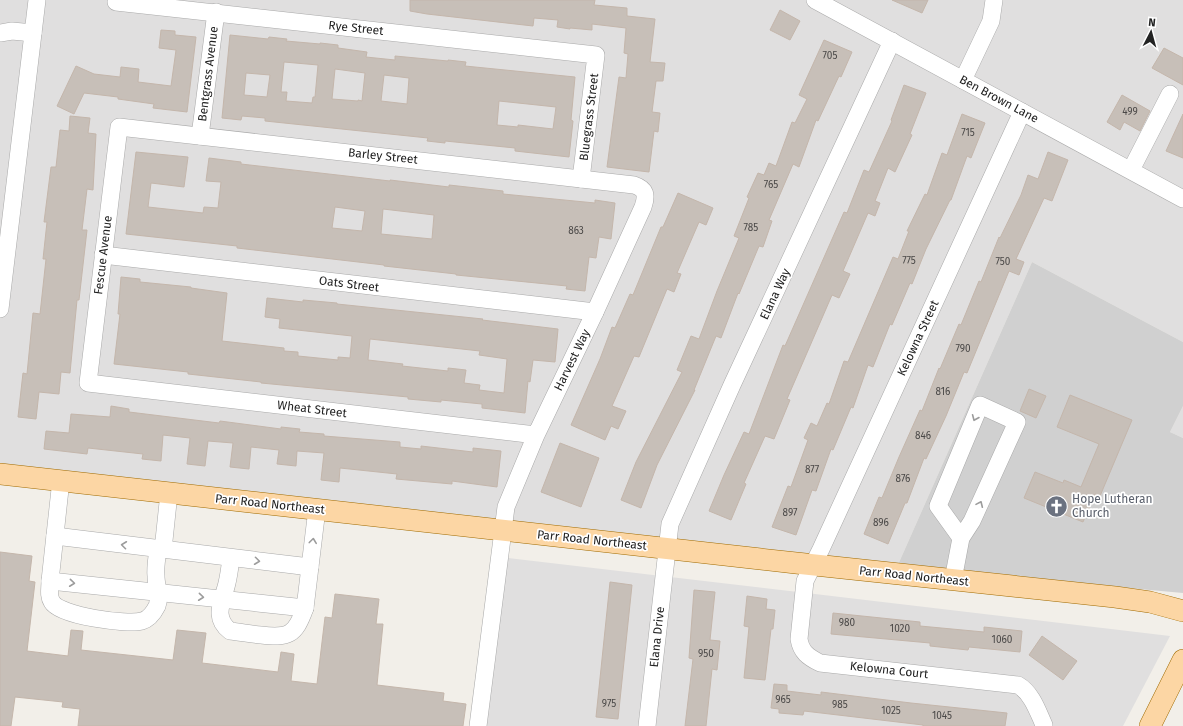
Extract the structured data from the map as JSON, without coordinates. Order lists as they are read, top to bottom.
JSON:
{
  "streets": {
    "main road": ["Parr Road Northeast"],
    "street": [
      "Rye Street",
      "Bentgrass Avenue",
      "Ben Brown Lane",
      "Bluegrass Street",
      "Barley Street",
      "Fescue Avenue",
      "Oats Street",
      "Elana Way",
      "Kelowna Street",
      "Harvest Way",
      "Wheat Street",
      "Elana Drive",
      "Kelowna Court"
    ]
  },
  "crossings": [
    ["Rye Street", "Bentgrass Avenue"],
    ["Rye Street", "Bluegrass Street"],
    ["Bentgrass Avenue", "Barley Street"],
    ["Ben Brown Lane", "Elana Way"],
    ["Ben Brown Lane", "Kelowna Street"],
    ["Bluegrass Street", "Barley Street"],
    ["Barley Street", "Fescue Avenue"],
    ["Barley Street", "Harvest Way"],
    ["Fescue Avenue", "Oats Street"],
    ["Fescue Avenue", "Wheat Street"],
    ["Oats Street", "Harvest Way"],
    ["Elana Way", "Parr Road Northeast"],
    ["Elana Way", "Elana Drive"],
    ["Kelowna Street", "Parr Road Northeast"],
    ["Kelowna Street", "Kelowna Court"],
    ["Harvest Way", "Wheat Street"],
    ["Harvest Way", "Parr Road Northeast"],
    ["Parr Road Northeast", "Elana Drive"],
    ["Parr Road Northeast", "Kelowna Court"]
  ],
  "places": {
    "church": ["Hope Lutheran Church"]
  },
  "house_numbers": [
    "705",
    "499",
    "715",
    "765",
    "785",
    "863",
    "775",
    "750",
    "790",
    "816",
    "846",
    "877",
    "876",
    "897",
    "896",
    "980",
    "1020",
    "1060",
    "950",
    "965",
    "975",
    "985",
    "1025",
    "1045"
  ],
  "north": "top"
}
